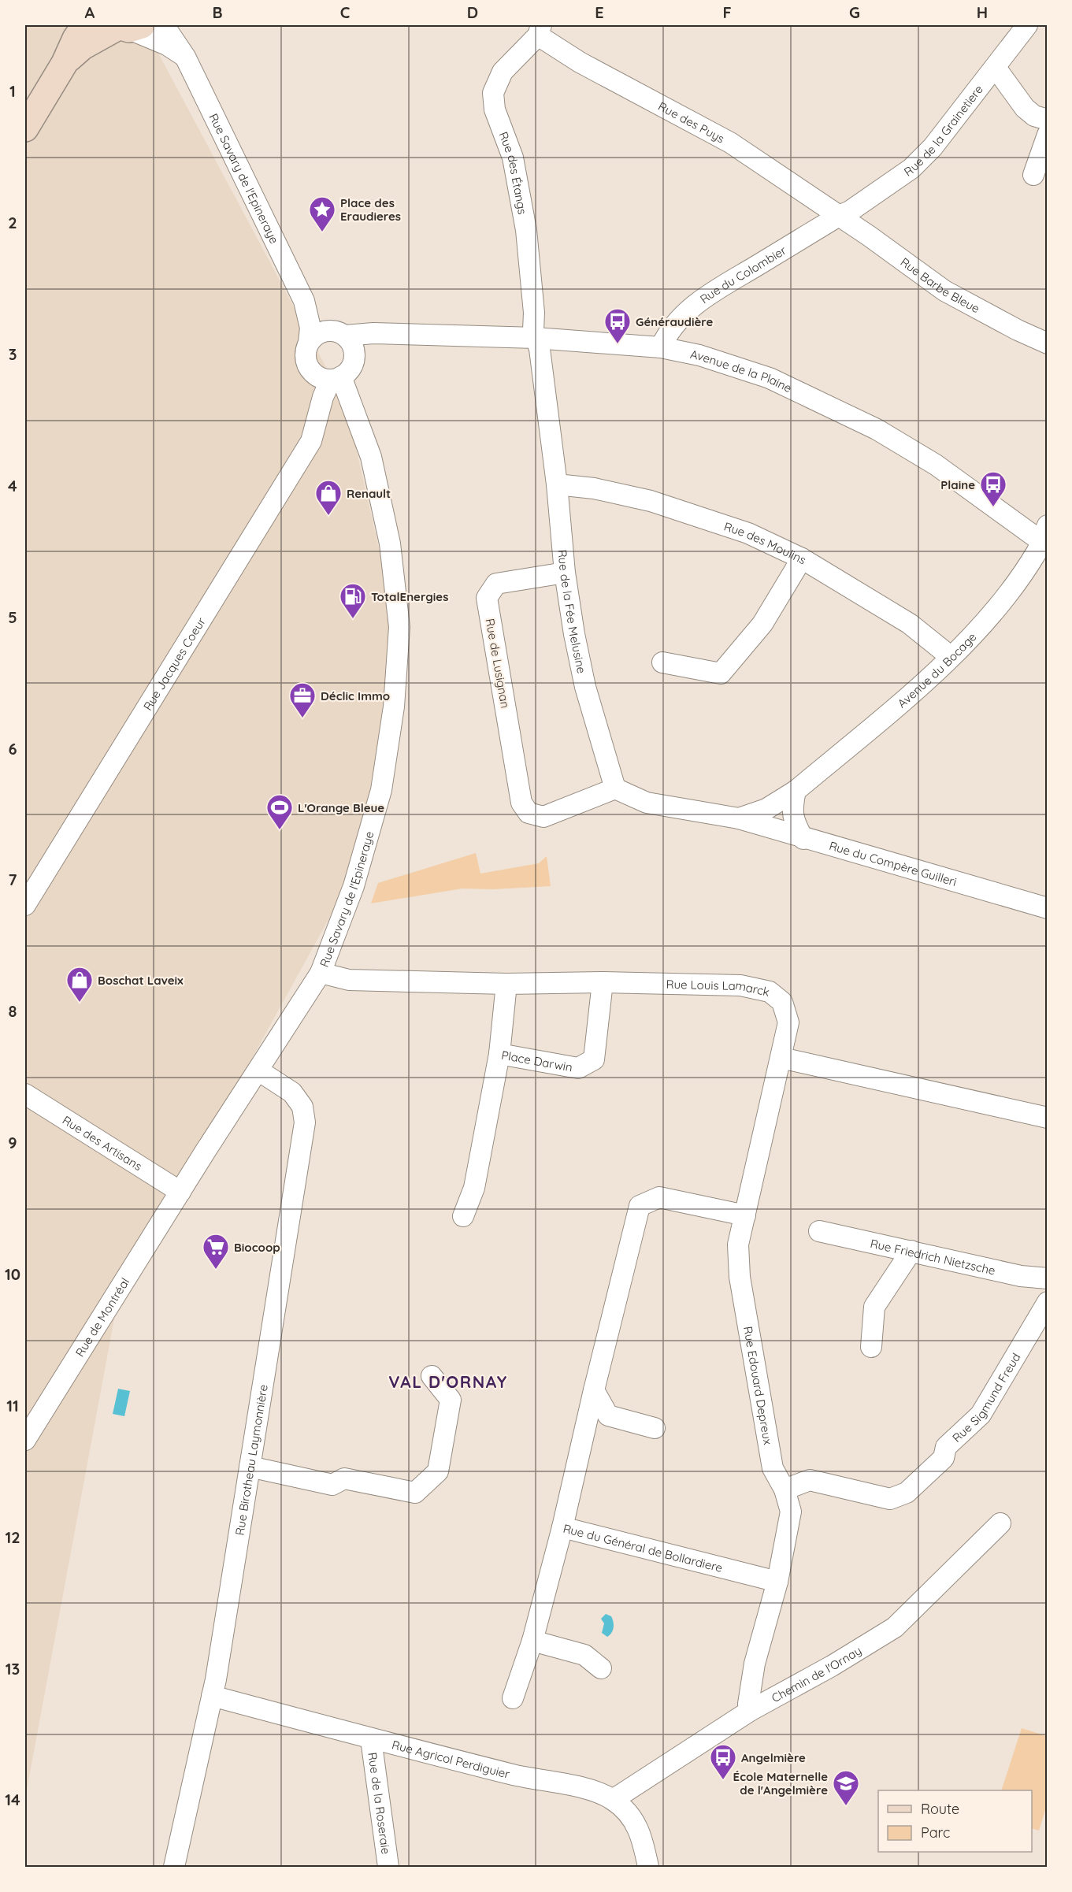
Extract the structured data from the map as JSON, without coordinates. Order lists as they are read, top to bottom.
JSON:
{
  "streets": {
    "street": [
      "Rue des Puys",
      "Rue de la Grainetiere",
      "Rue des Étangs",
      "Rue Savary de l'Epineraye",
      "Rue du Colombier",
      "Rue Barbe Bleue",
      "Avenue de la Plaine",
      "Rue des Moulins",
      "Rue de la Fée Melusine",
      "Rue de Lusignan",
      "Rue Jacques Coeur",
      "Avenue du Bocage",
      "Rue du Compère Guilleri",
      "Rue Louis Lamarck",
      "Place Darwin",
      "Rue des Artisans",
      "Rue Friedrich Nietzsche",
      "Rue de Montréal",
      "Rue Edouard Depreux",
      "Rue Sigmund Freud",
      "Rue Birotheau Laymonnière",
      "Rue du Général de Bollardiere",
      "Chemin de l'Ornay",
      "Rue Agricol Perdiguier",
      "Rue de la Roseraie"
    ]
  },
  "crossings": [
    ["Rue des Puys", "Rue de la Grainetiere"],
    ["Rue des Puys", "Rue des Étangs"],
    ["Rue des Puys", "Rue du Colombier"],
    ["Rue des Puys", "Rue Barbe Bleue"],
    ["Rue de la Grainetiere", "Rue du Colombier"],
    ["Rue de la Grainetiere", "Rue Barbe Bleue"],
    ["Rue des Étangs", "Avenue de la Plaine"],
    ["Rue des Étangs", "Rue de la Fée Melusine"],
    ["Rue Savary de l'Epineraye", "Avenue de la Plaine"],
    ["Rue Savary de l'Epineraye", "Rue Jacques Coeur"],
    ["Rue Savary de l'Epineraye", "Rue Louis Lamarck"],
    ["Rue Savary de l'Epineraye", "Rue des Artisans"],
    ["Rue Savary de l'Epineraye", "Rue de Montréal"],
    ["Rue Savary de l'Epineraye", "Rue Birotheau Laymonnière"],
    ["Rue du Colombier", "Rue Barbe Bleue"],
    ["Rue du Colombier", "Avenue de la Plaine"],
    ["Avenue de la Plaine", "Rue de la Fée Melusine"],
    ["Avenue de la Plaine", "Rue Jacques Coeur"],
    ["Avenue de la Plaine", "Avenue du Bocage"],
    ["Rue des Moulins", "Rue de la Fée Melusine"],
    ["Rue des Moulins", "Avenue du Bocage"],
    ["Rue de la Fée Melusine", "Rue de Lusignan"],
    ["Rue de la Fée Melusine", "Avenue du Bocage"],
    ["Rue de Lusignan", "Avenue du Bocage"],
    ["Avenue du Bocage", "Rue du Compère Guilleri"],
    ["Rue Louis Lamarck", "Place Darwin"],
    ["Rue Louis Lamarck", "Rue Edouard Depreux"],
    ["Rue des Artisans", "Rue de Montréal"],
    ["Rue Edouard Depreux", "Rue Sigmund Freud"],
    ["Rue Edouard Depreux", "Rue du Général de Bollardiere"],
    ["Rue Edouard Depreux", "Chemin de l'Ornay"],
    ["Rue Birotheau Laymonnière", "Rue Agricol Perdiguier"],
    ["Chemin de l'Ornay", "Rue Agricol Perdiguier"],
    ["Rue Agricol Perdiguier", "Rue de la Roseraie"]
  ],
  "districts": ["VAL D'ORNAY"],
  "places": {
    "place": ["Place des Eraudieres"],
    "bus stop": ["Généraudière", "Plaine", "Angelmière"],
    "shop": ["Renault", "Boschat Laveix"],
    "fuel station": ["TotalEnergies"],
    "office": ["Déclic Immo"],
    "sports": ["L'Orange Bleue"],
    "supermarket": ["Biocoop"],
    "school or university": ["École Maternelle de l'Angelmière"]
  },
  "legend": ["Route", "Parc"],
  "grid": {
    "columns": [
      "A",
      "B",
      "C",
      "D",
      "E",
      "F",
      "G",
      "H"
    ],
    "rows": [
      "1",
      "2",
      "3",
      "4",
      "5",
      "6",
      "7",
      "8",
      "9",
      "10",
      "11",
      "12",
      "13",
      "14"
    ]
  }
}
